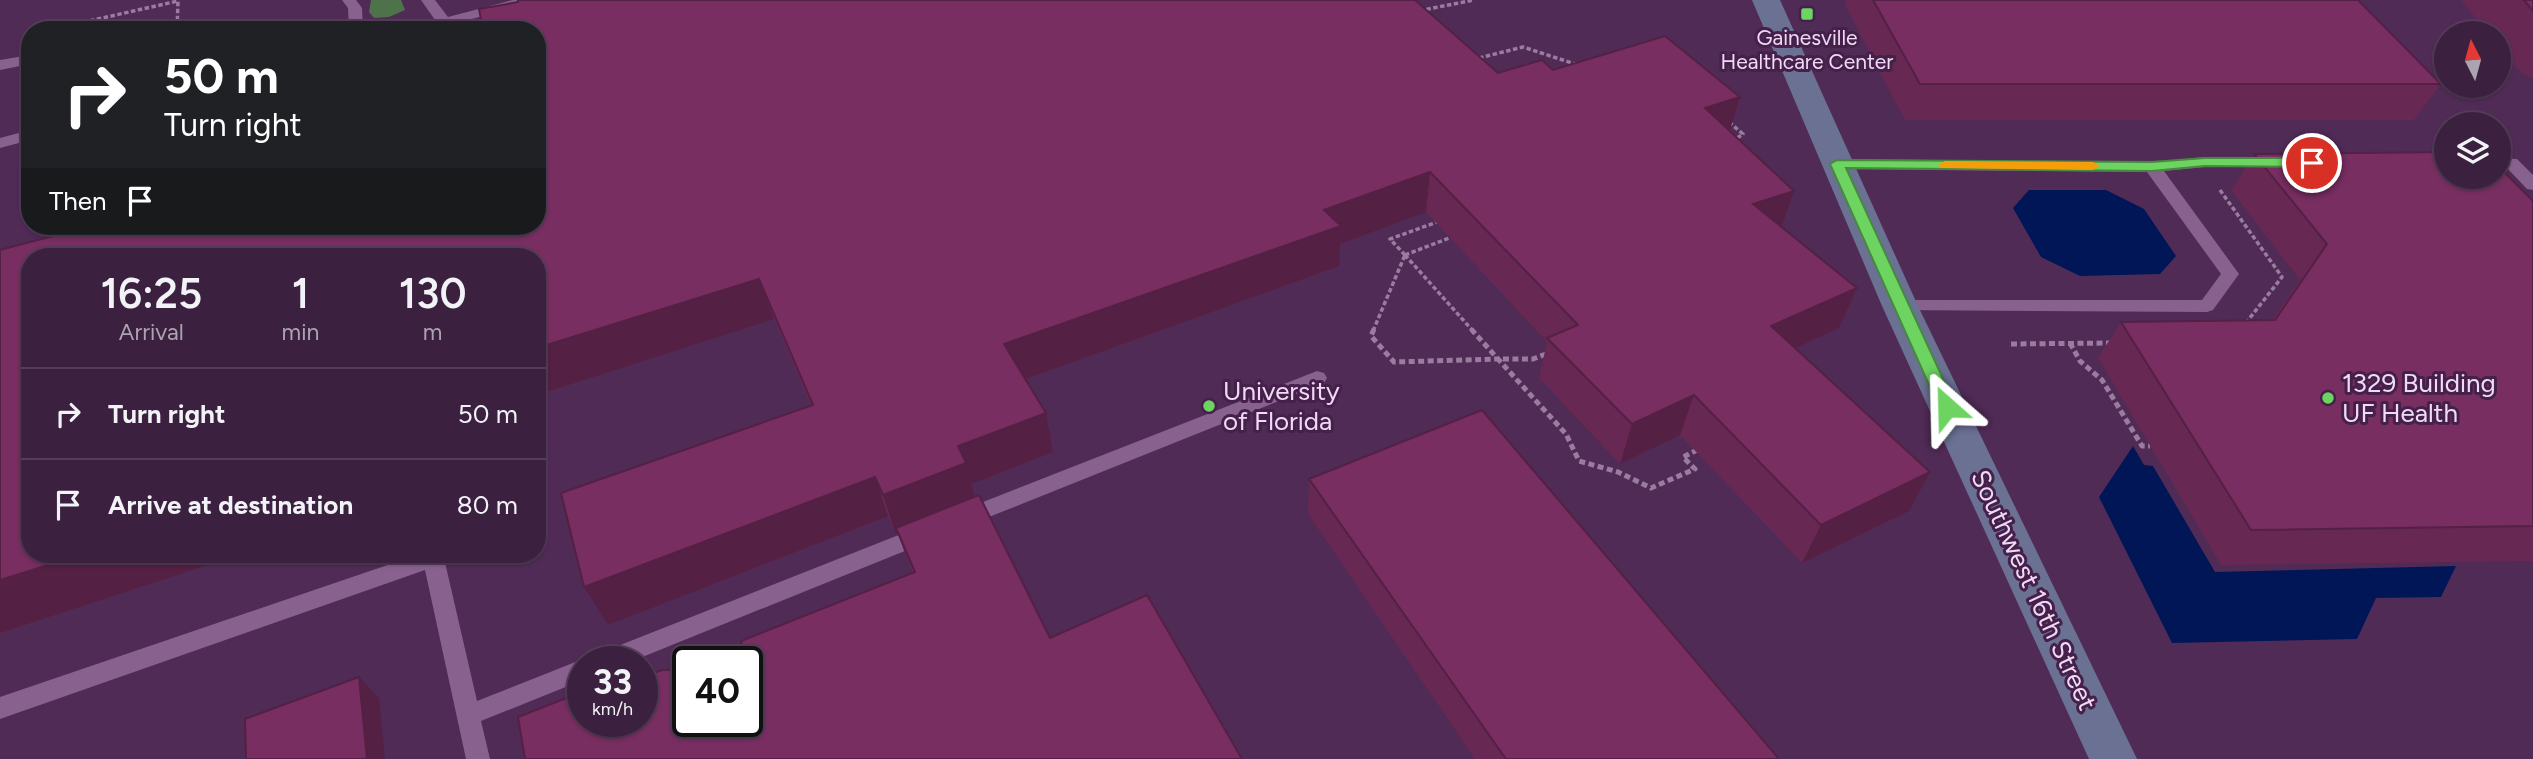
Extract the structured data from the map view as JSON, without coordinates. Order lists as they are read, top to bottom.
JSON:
{
  "streets": {
    "street": ["Southwest 16th Street"]
  },
  "places": {
    "transit": ["Gainesville Healthcare Center"],
    "other": ["1329 Building UF Health", "University of Florida"]
  },
  "north": "top",
  "page": {
    "turn": ["50 m", "Turn right"],
    "then": "Then",
    "eta": [
      "16:25",
      "Arrival",
      "1",
      "min",
      "130",
      "m"
    ],
    "list": [
      {
        "name": "Turn right",
        "value": "50 m"
      },
      {
        "name": "Arrive at destination",
        "value": "80 m"
      }
    ],
    "speed": "33 km/h",
    "limit": "40"
  }
}
